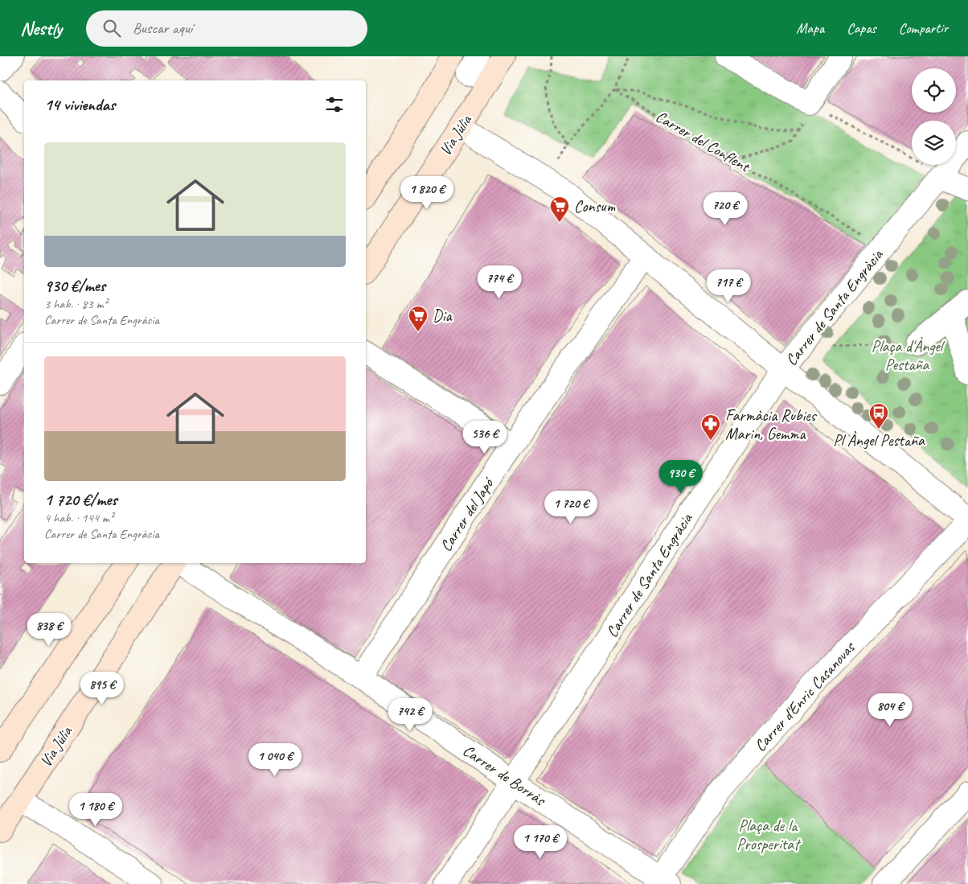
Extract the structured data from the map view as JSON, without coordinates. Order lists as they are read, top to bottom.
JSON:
{
  "streets": {
    "street": [
      "Via Júlia",
      "Carrer de Santa Engràcia",
      "Carrer del Japó",
      "Carrer d'Enric Casanovas",
      "Carrer de Borràs"
    ],
    "path": ["Carrer del Conflent"]
  },
  "crossings": [
    ["Carrer de Santa Engràcia", "Carrer de Borràs"],
    ["Carrer del Japó", "Carrer de Borràs"],
    ["Carrer d'Enric Casanovas", "Carrer de Borràs"]
  ],
  "parks": ["Plaça d'Àngel Pestaña", "Plaça de la Prosperitat"],
  "places": {
    "supermarket": ["Consum", "Dia"],
    "bus stop": ["Pl Àngel Pestaña"],
    "pharmacy": ["Farmàcia Rubies Marin, Gemma"]
  },
  "page": {
    "header": "Nestly",
    "search": "Buscar aquí",
    "nav": ["Mapa", "Capas", "Compartir"],
    "heading": "14 viviendas",
    "list": [
      {
        "name": "930 €/mes",
        "note": "3 hab. · 83 m² · Carrer de Santa Engràcia"
      },
      {
        "name": "1 720 €/mes",
        "note": "4 hab. · 144 m² · Carrer de Santa Engràcia"
      }
    ],
    "price": [
      "1 820 €",
      "720 €",
      "774 €",
      "717 €",
      "536 €",
      "930 €",
      "1 720 €",
      "838 €",
      "895 €",
      "804 €",
      "742 €",
      "1 040 €",
      "1 180 €",
      "1 170 €"
    ]
  }
}
